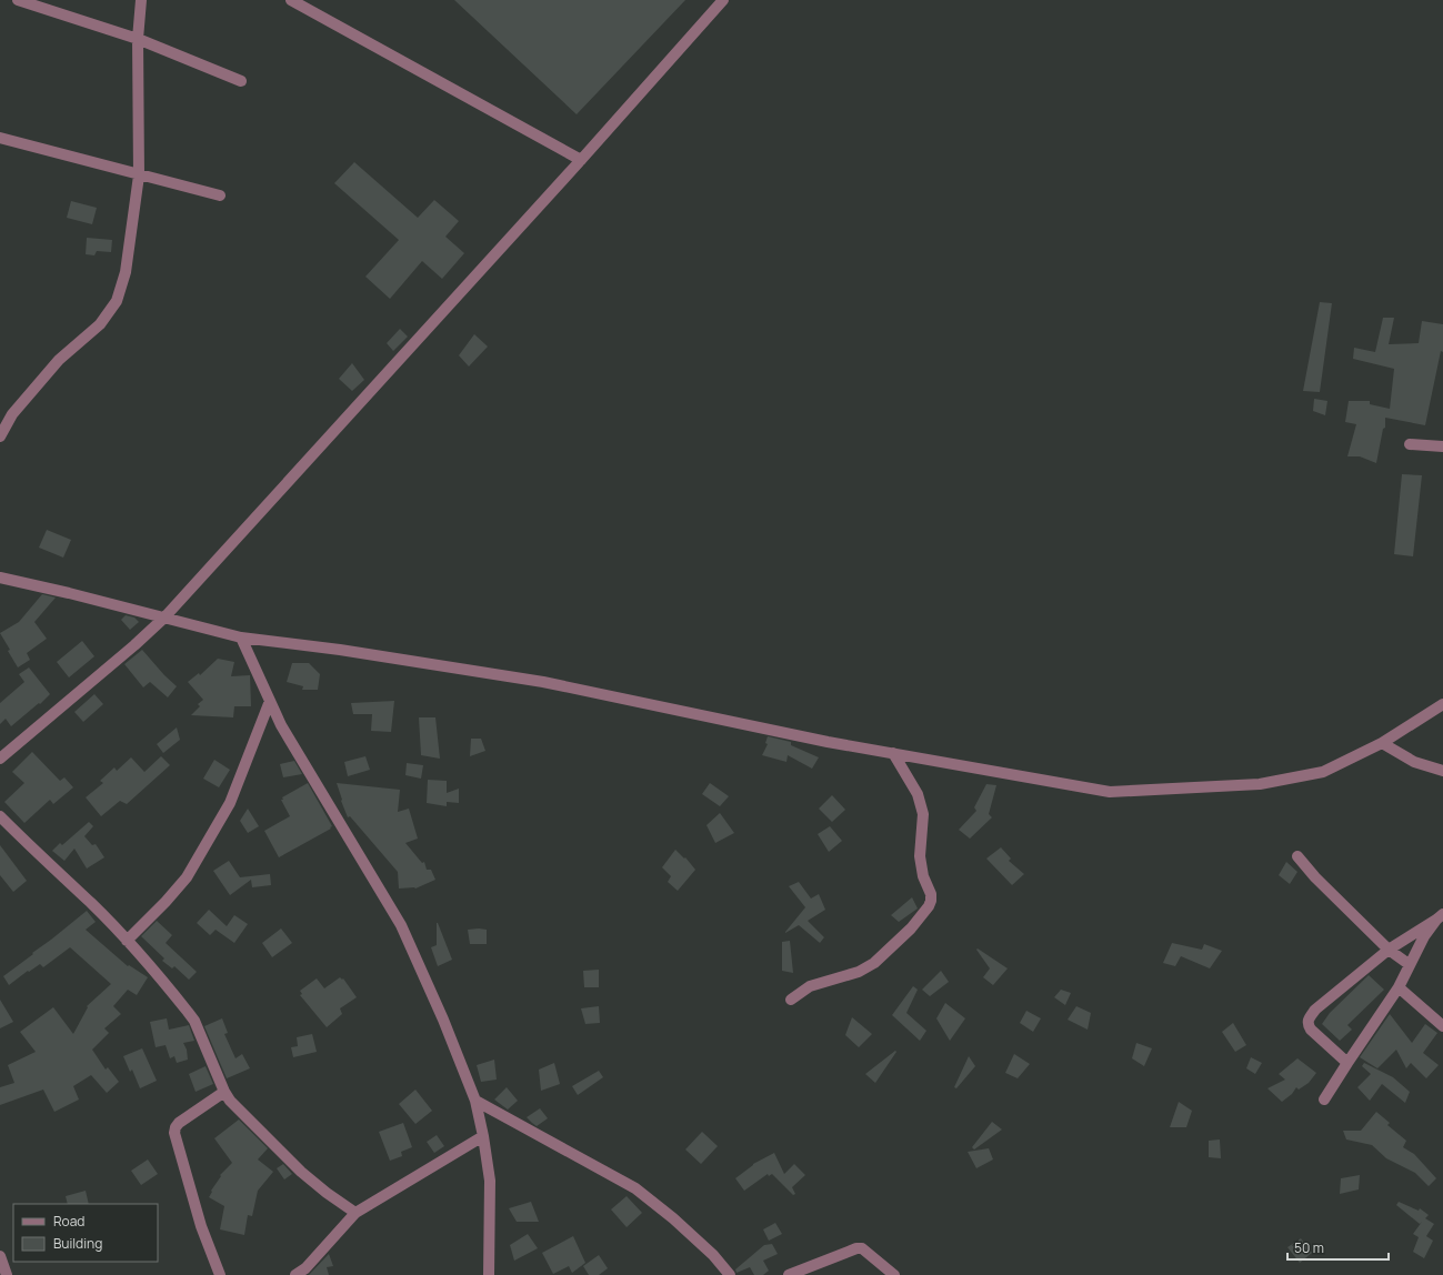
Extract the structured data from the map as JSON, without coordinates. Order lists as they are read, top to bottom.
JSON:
{
  "legend": ["Road", "Building"],
  "scale_bar": "50 m"
}
